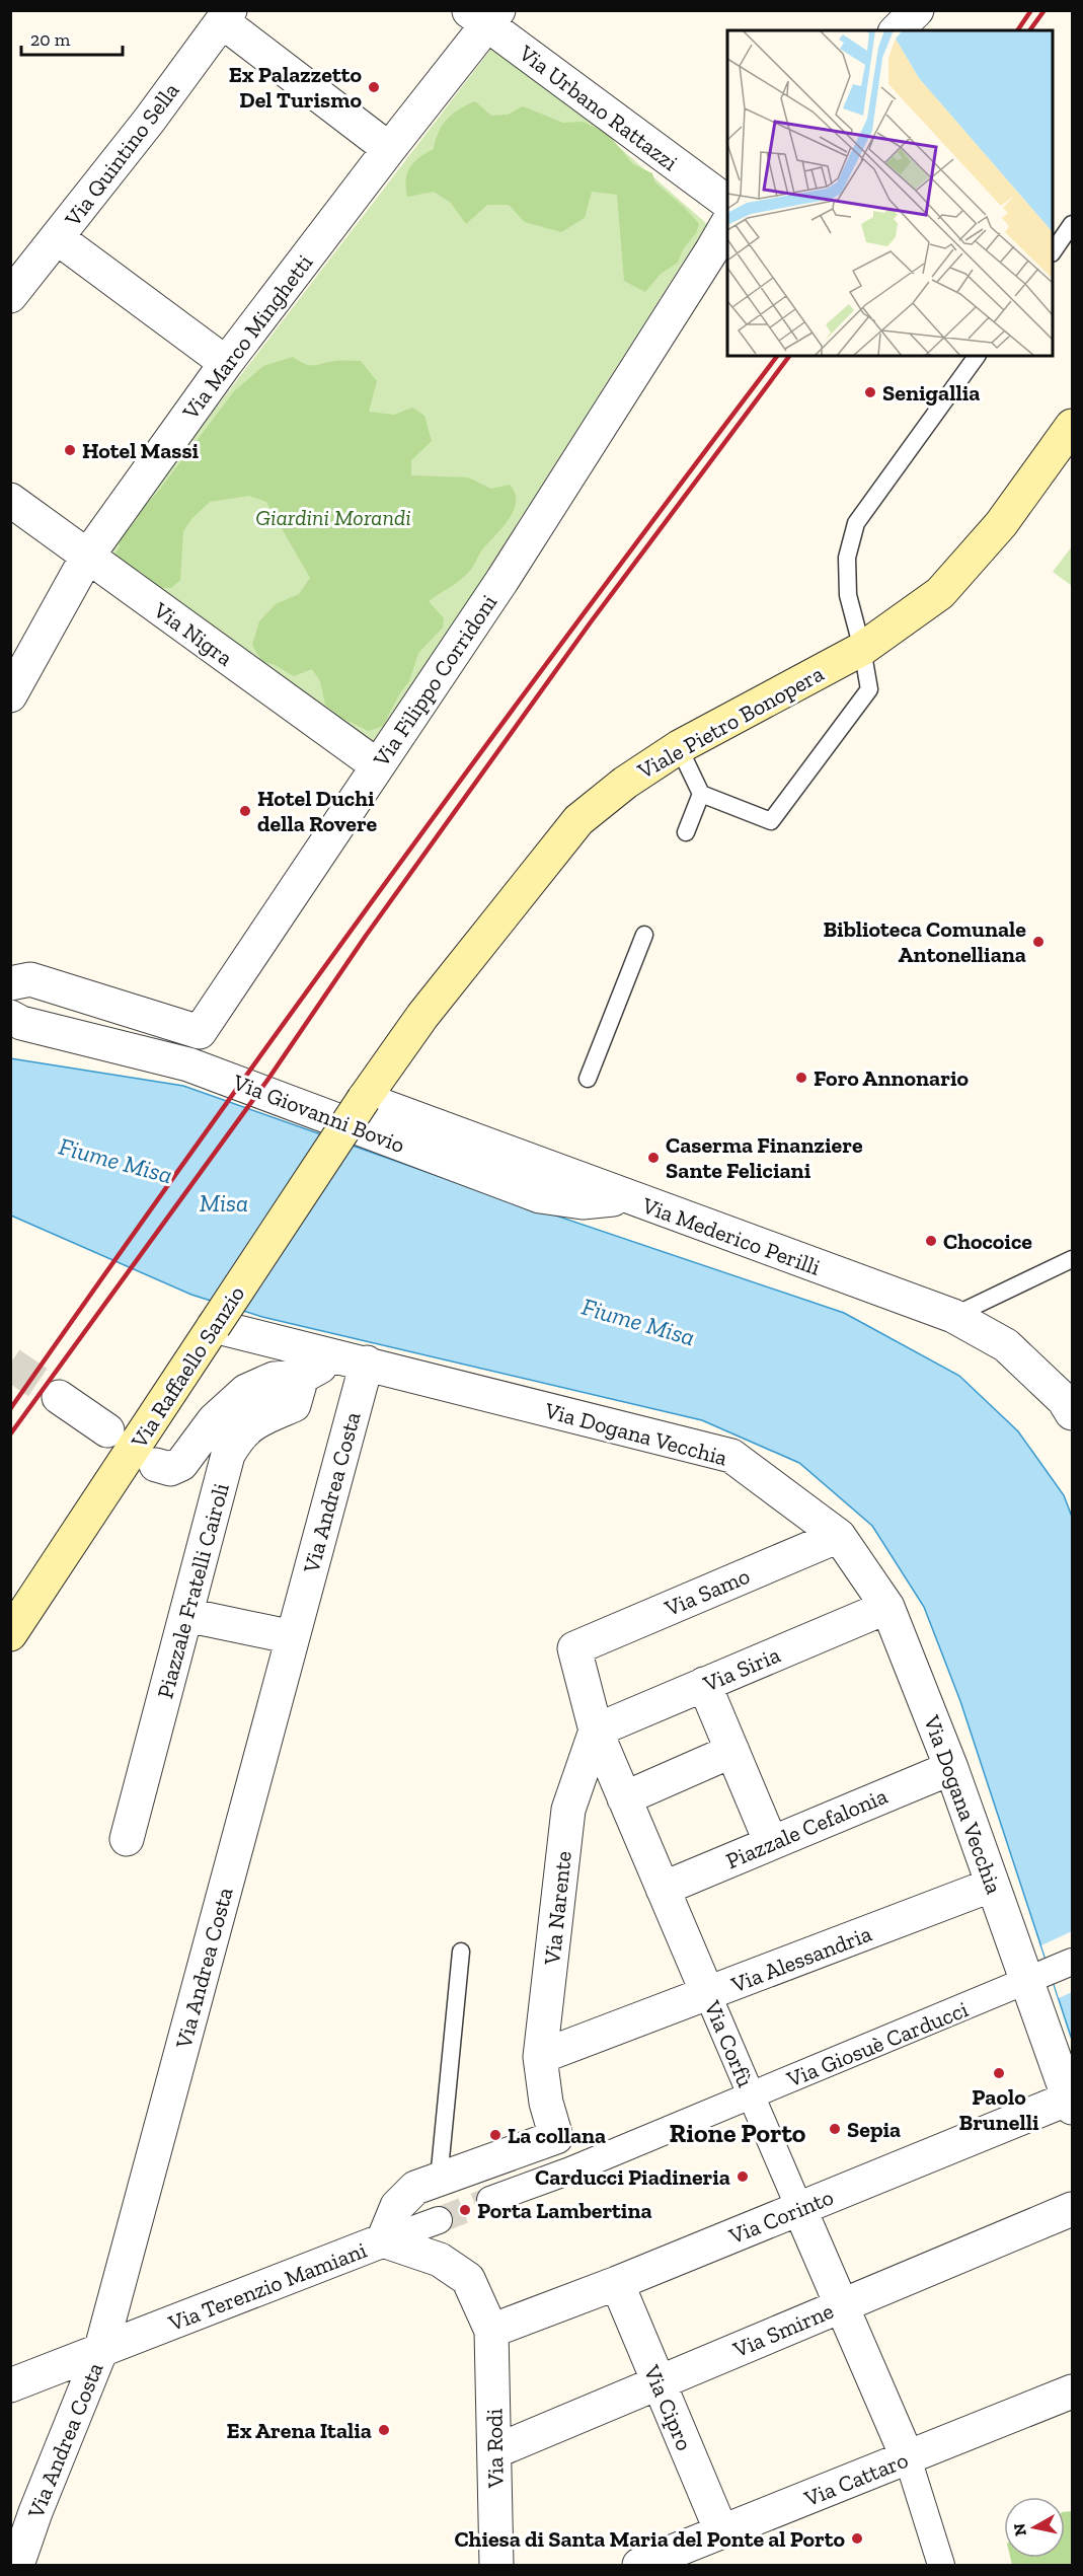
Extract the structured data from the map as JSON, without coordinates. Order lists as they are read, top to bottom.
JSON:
{
  "streets": {
    "main road": ["Viale Pietro Bonopera", "Via Raffaello Sanzio"],
    "street": [
      "Via Urbano Rattazzi",
      "Via Quintino Sella",
      "Via Marco Minghetti",
      "Via Nigra",
      "Via Filippo Corridoni",
      "Via Giovanni Bovio",
      "Via Mederico Perilli",
      "Via Dogana Vecchia",
      "Via Andrea Costa",
      "Piazzale Fratelli Cairoli",
      "Via Samo",
      "Via Siria",
      "Piazzale Cefalonia",
      "Via Narente",
      "Via Alessandria",
      "Via Corfù",
      "Via Giosuè Carducci",
      "Via Corinto",
      "Via Terenzio Mamiani",
      "Via Smirne",
      "Via Cipro",
      "Via Rodi",
      "Via Cattaro"
    ]
  },
  "crossings": [
    ["Via Urbano Rattazzi", "Via Marco Minghetti"],
    ["Via Marco Minghetti", "Via Nigra"],
    ["Via Nigra", "Via Filippo Corridoni"],
    ["Viale Pietro Bonopera", "Via Mederico Perilli"],
    ["Viale Pietro Bonopera", "Via Raffaello Sanzio"],
    ["Via Giovanni Bovio", "Via Mederico Perilli"],
    ["Via Mederico Perilli", "Via Raffaello Sanzio"],
    ["Via Raffaello Sanzio", "Via Dogana Vecchia"],
    ["Via Dogana Vecchia", "Via Andrea Costa"],
    ["Via Dogana Vecchia", "Via Samo"],
    ["Via Dogana Vecchia", "Via Siria"],
    ["Via Dogana Vecchia", "Piazzale Cefalonia"],
    ["Via Dogana Vecchia", "Via Alessandria"],
    ["Via Dogana Vecchia", "Via Giosuè Carducci"],
    ["Via Dogana Vecchia", "Via Corinto"],
    ["Via Andrea Costa", "Via Terenzio Mamiani"],
    ["Via Samo", "Via Siria"],
    ["Via Samo", "Via Narente"],
    ["Via Samo", "Via Corfù"],
    ["Via Siria", "Via Narente"],
    ["Via Siria", "Via Corfù"],
    ["Piazzale Cefalonia", "Via Corfù"],
    ["Via Narente", "Via Alessandria"],
    ["Via Narente", "Via Corfù"],
    ["Via Narente", "Via Giosuè Carducci"],
    ["Via Alessandria", "Via Corfù"],
    ["Via Corfù", "Via Giosuè Carducci"],
    ["Via Corfù", "Via Corinto"],
    ["Via Corfù", "Via Smirne"],
    ["Via Corfù", "Via Cattaro"],
    ["Via Corinto", "Via Terenzio Mamiani"],
    ["Via Corinto", "Via Cipro"],
    ["Via Corinto", "Via Rodi"],
    ["Via Terenzio Mamiani", "Via Rodi"],
    ["Via Smirne", "Via Cipro"],
    ["Via Smirne", "Via Rodi"],
    ["Via Cipro", "Via Cattaro"]
  ],
  "districts": ["Rione Porto"],
  "water": ["Fiume Misa", "Misa"],
  "parks": ["Giardini Morandi"],
  "places": [
    "Ex Palazzetto Del Turismo",
    "Senigallia",
    "Hotel Massi",
    "Hotel Duchi della Rovere",
    "Biblioteca Comunale Antonelliana",
    "Foro Annonario",
    "Caserma Finanziere Sante Feliciani",
    "Chocoice",
    "Paolo Brunelli",
    "Sepia",
    "La collana",
    "Carducci Piadineria",
    "Porta Lambertina",
    "Ex Arena Italia",
    "Chiesa di Santa Maria del Ponte al Porto"
  ],
  "scale_bar": "20 m",
  "north": "left"
}
